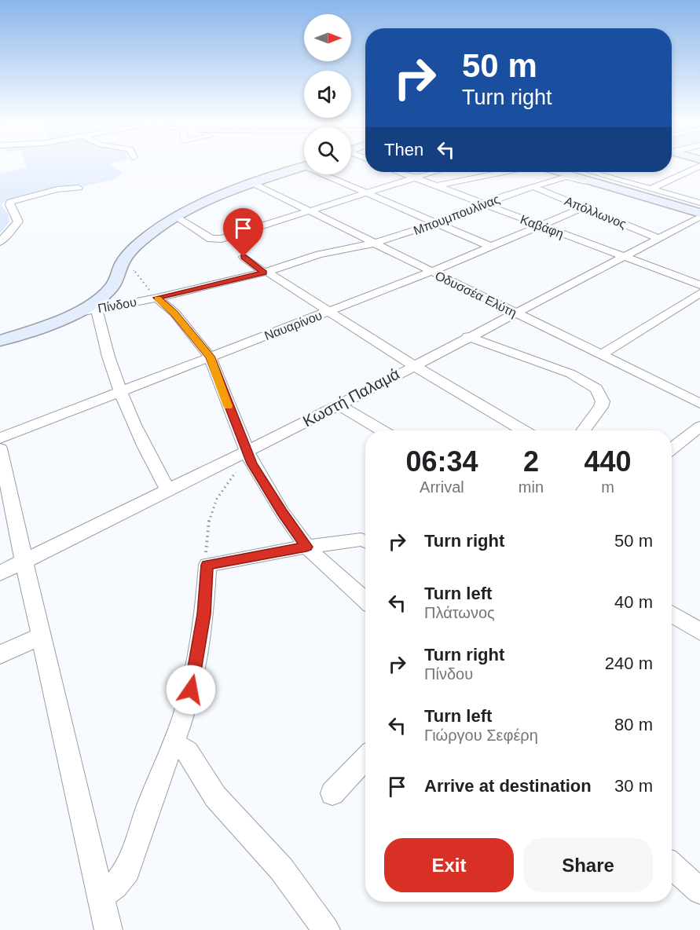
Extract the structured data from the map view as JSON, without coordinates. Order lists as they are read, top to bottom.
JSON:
{
  "streets": {
    "street": [
      "Απόλλωνος",
      "Μπουμπουλίνας",
      "Καβάφη",
      "Οδυσσέα Ελύτη",
      "Πίνδου",
      "Ναυαρίνου",
      "Κωστή Παλαμά"
    ]
  },
  "crossings": [
    ["Απόλλωνος", "Μπουμπουλίνας"],
    ["Απόλλωνος", "Ναυαρίνου"],
    ["Απόλλωνος", "Κωστή Παλαμά"],
    ["Μπουμπουλίνας", "Καβάφη"],
    ["Μπουμπουλίνας", "Οδυσσέα Ελύτη"],
    ["Μπουμπουλίνας", "Πίνδου"],
    ["Μπουμπουλίνας", "Κωστή Παλαμά"],
    ["Καβάφη", "Ναυαρίνου"],
    ["Καβάφη", "Κωστή Παλαμά"],
    ["Οδυσσέα Ελύτη", "Πίνδου"],
    ["Οδυσσέα Ελύτη", "Ναυαρίνου"],
    ["Οδυσσέα Ελύτη", "Κωστή Παλαμά"]
  ],
  "north": "right",
  "page": {
    "turn": ["50 m", "Turn right"],
    "then": "Then",
    "eta": [
      "06:34",
      "Arrival",
      "2",
      "min",
      "440",
      "m"
    ],
    "list": [
      {
        "name": "Turn right",
        "value": "50 m"
      },
      {
        "name": "Turn left",
        "note": "Πλάτωνος",
        "value": "40 m"
      },
      {
        "name": "Turn right",
        "note": "Πίνδου",
        "value": "240 m"
      },
      {
        "name": "Turn left",
        "note": "Γιώργου Σεφέρη",
        "value": "80 m"
      },
      {
        "name": "Arrive at destination",
        "value": "30 m"
      }
    ],
    "buttons": ["Exit", "Share"]
  }
}
